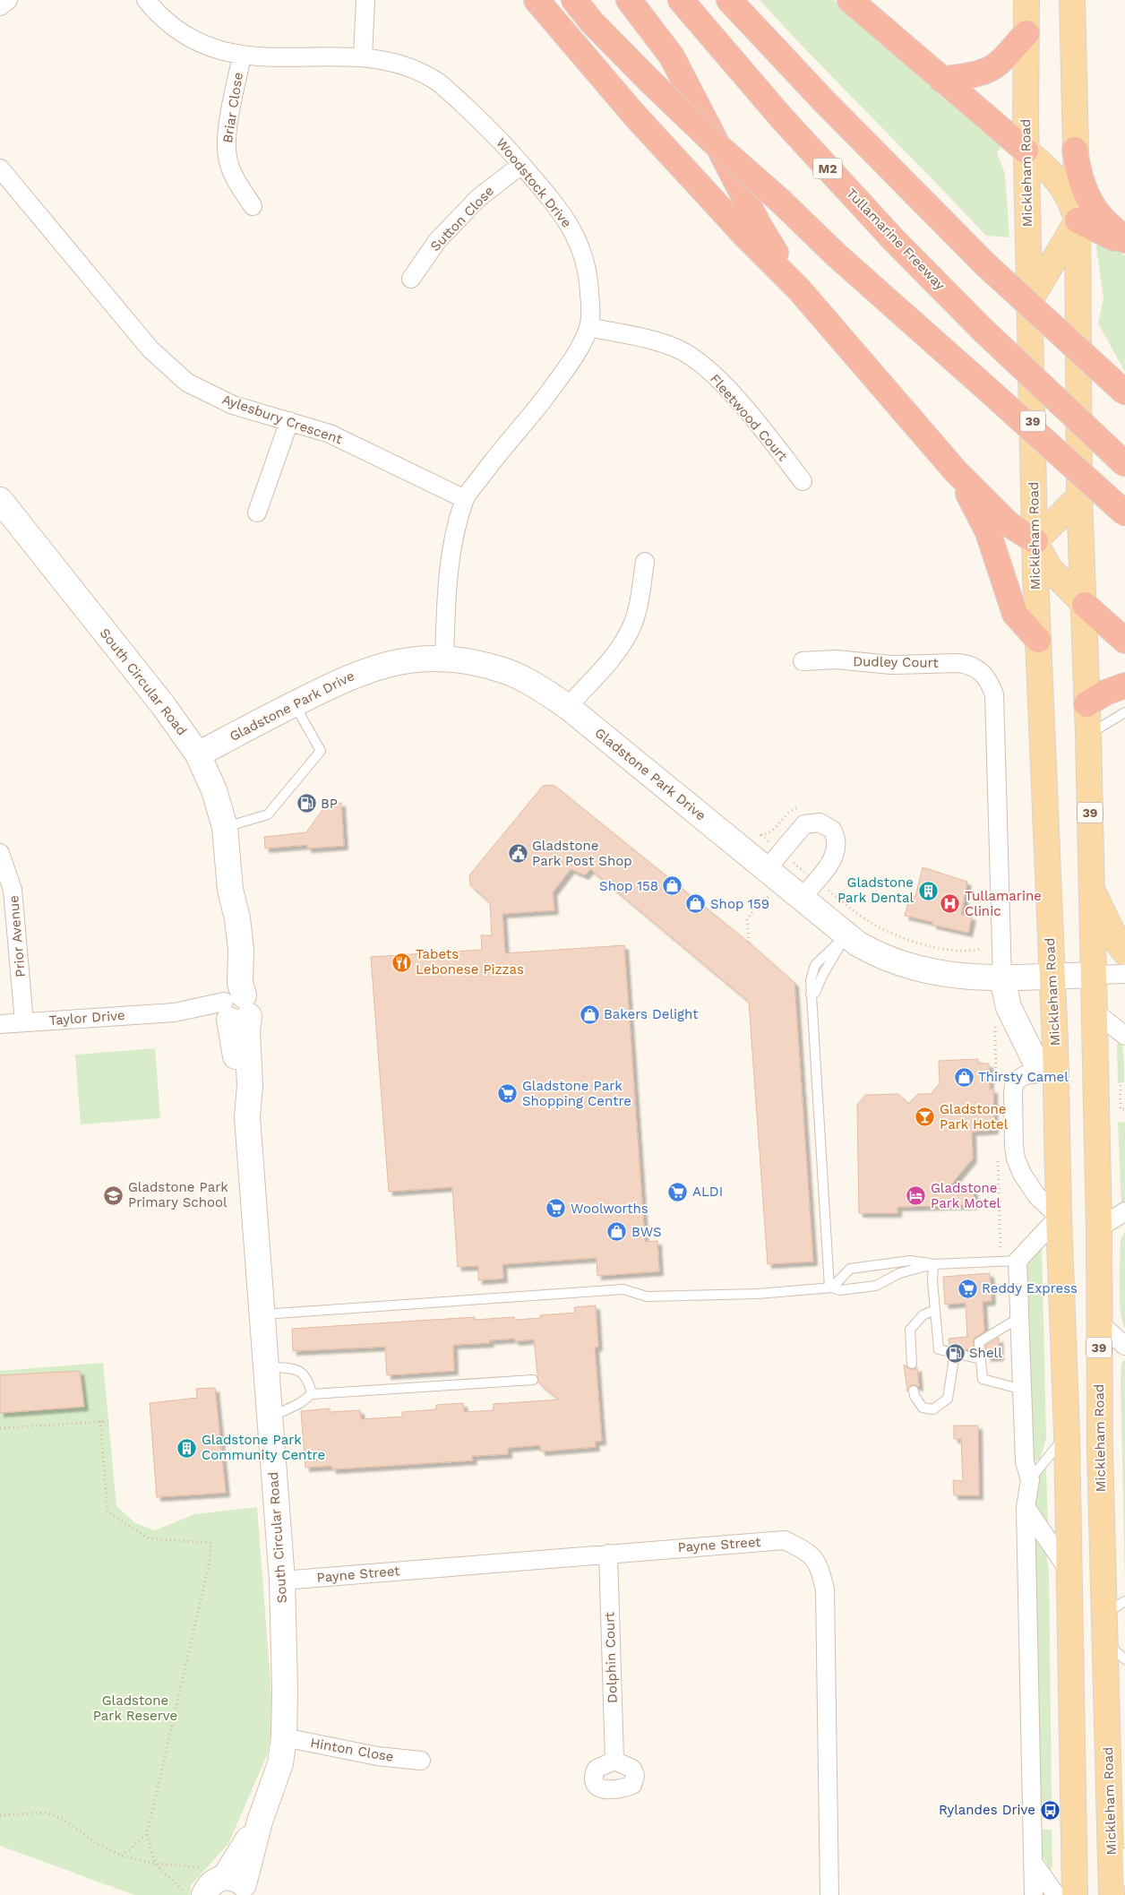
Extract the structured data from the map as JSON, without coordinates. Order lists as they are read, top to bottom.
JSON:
{
  "streets": {
    "highway": ["M2", "Tullamarine Freeway"],
    "main road": ["Mickleham Road", "39"],
    "street": [
      "Briar Close",
      "Woodstock Drive",
      "Sutton Close",
      "Fleetwood Court",
      "Aylesbury Crescent",
      "Dudley Court",
      "South Circular Road",
      "Gladstone Park Drive",
      "Prior Avenue",
      "Taylor Drive",
      "Payne Street",
      "Dolphin Court",
      "Hinton Close"
    ]
  },
  "crossings": [
    ["Briar Close", "Woodstock Drive"],
    ["Mickleham Road", "Gladstone Park Drive"],
    ["Woodstock Drive", "Sutton Close"],
    ["Woodstock Drive", "Fleetwood Court"],
    ["Woodstock Drive", "Aylesbury Crescent"],
    ["Woodstock Drive", "Gladstone Park Drive"],
    ["Dudley Court", "Gladstone Park Drive"],
    ["South Circular Road", "Gladstone Park Drive"],
    ["South Circular Road", "Taylor Drive"],
    ["South Circular Road", "Payne Street"],
    ["South Circular Road", "Hinton Close"],
    ["Prior Avenue", "Taylor Drive"],
    ["Payne Street", "Dolphin Court"]
  ],
  "parks": ["Gladstone Park Reserve"],
  "places": {
    "fuel station": ["BP", "Shell"],
    "public building": ["Gladstone Park Post Shop"],
    "shop": [
      "Shop 158",
      "Shop 159",
      "Bakers Delight",
      "Thirsty Camel",
      "BWS"
    ],
    "building": ["Gladstone Park Dental", "Gladstone Park Community Centre"],
    "hospital": ["Tullamarine Clinic"],
    "restaurant": ["Tabets Lebonese Pizzas"],
    "supermarket": [
      "Gladstone Park Shopping Centre",
      "ALDI",
      "Woolworths",
      "Reddy Express"
    ],
    "bar": ["Gladstone Park Hotel"],
    "school or university": ["Gladstone Park Primary School"],
    "hotel": ["Gladstone Park Motel"],
    "bus stop": ["Rylandes Drive"]
  }
}
